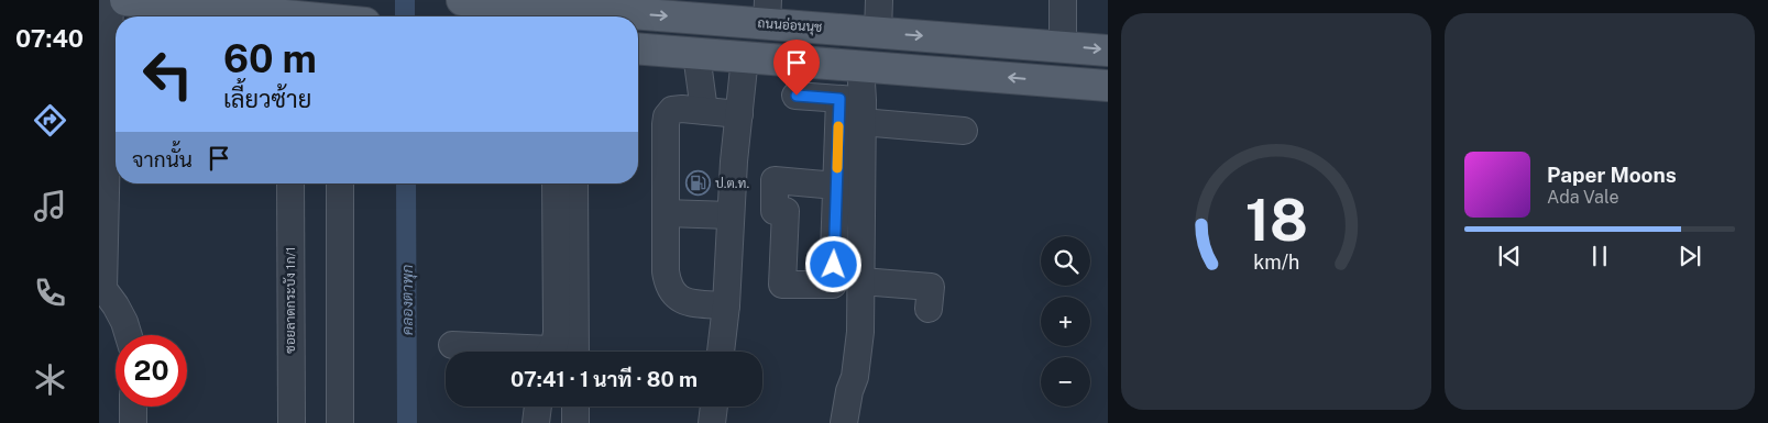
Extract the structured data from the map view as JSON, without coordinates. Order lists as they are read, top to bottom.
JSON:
{
  "streets": {
    "main road": ["ถนนอ่อนนุช"],
    "street": ["ซอยลาดกระบัง 1ก/1"]
  },
  "water": ["คลองตาพุก"],
  "places": {
    "fuel station": ["ป.ต.ท."]
  },
  "page": {
    "tabs": "07:40",
    "turn": ["60 m", "เลี้ยวซ้าย"],
    "then": "จากนั้น",
    "song": ["Paper Moons", "Ada Vale"],
    "map_buttons": ["+", "−"],
    "limit": "20",
    "trip": "07:41 · 1 นาที · 80 m",
    "gauge": ["18", "km/h"]
  }
}
